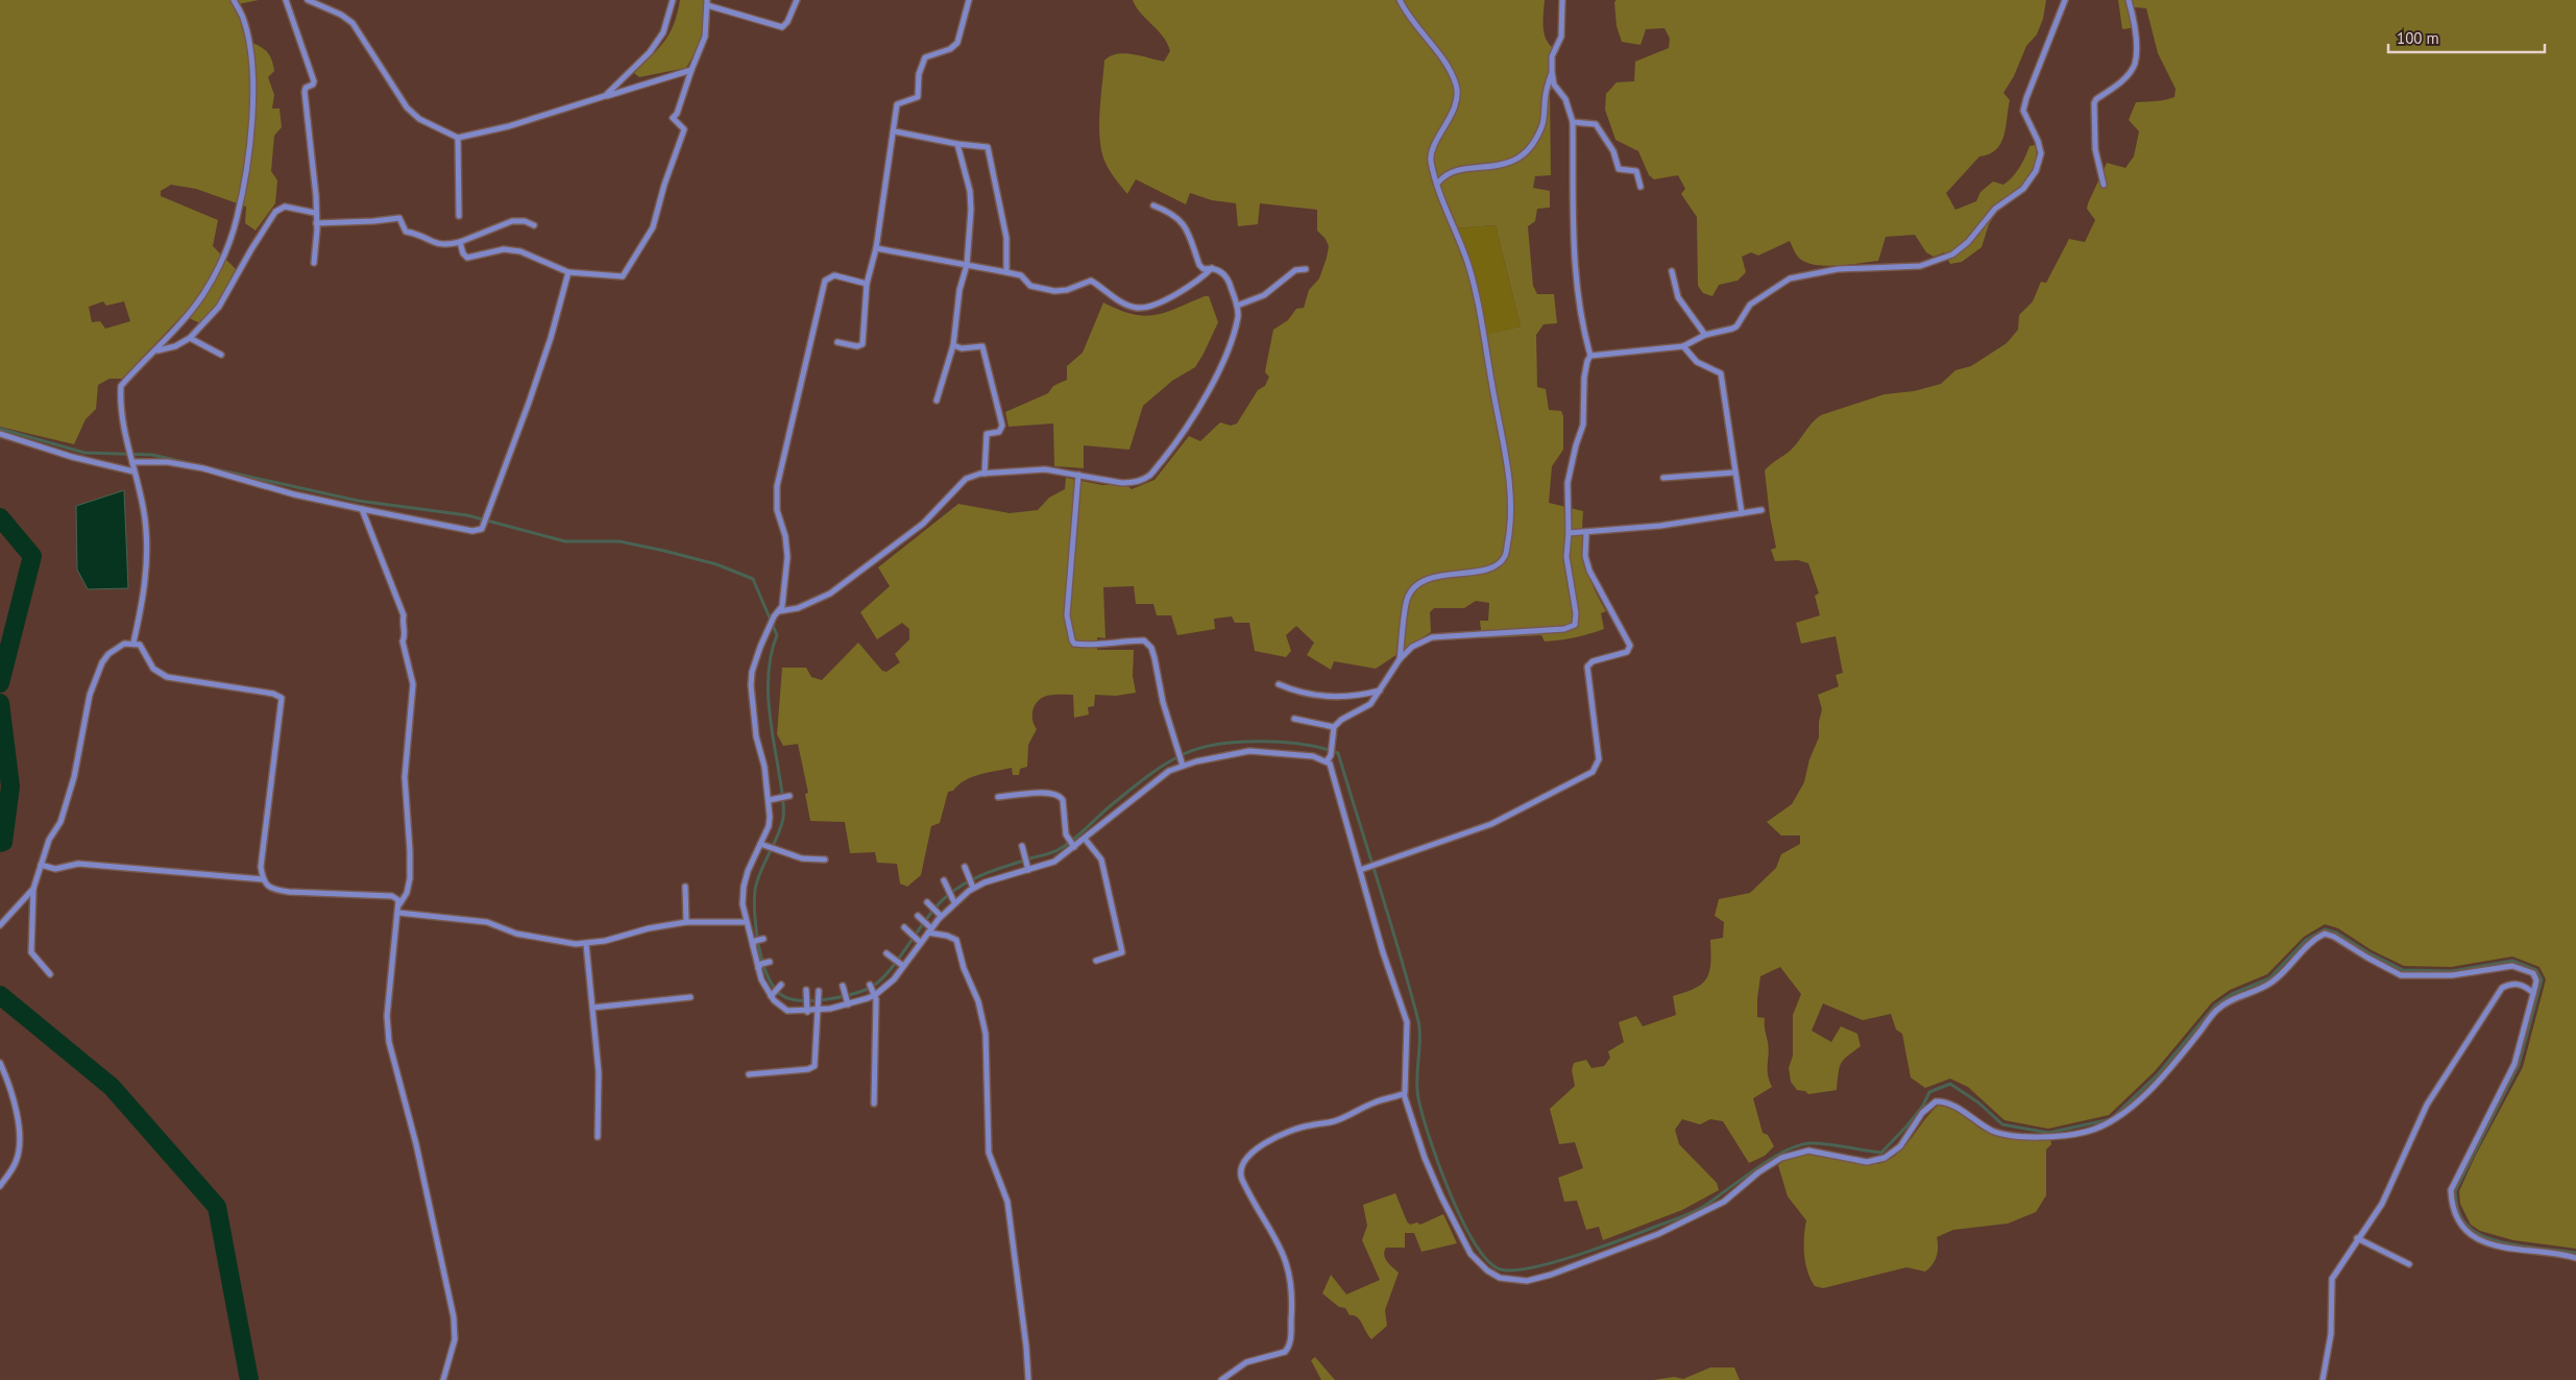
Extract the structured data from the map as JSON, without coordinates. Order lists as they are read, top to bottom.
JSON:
{
  "scale_bar": "100 m"
}
